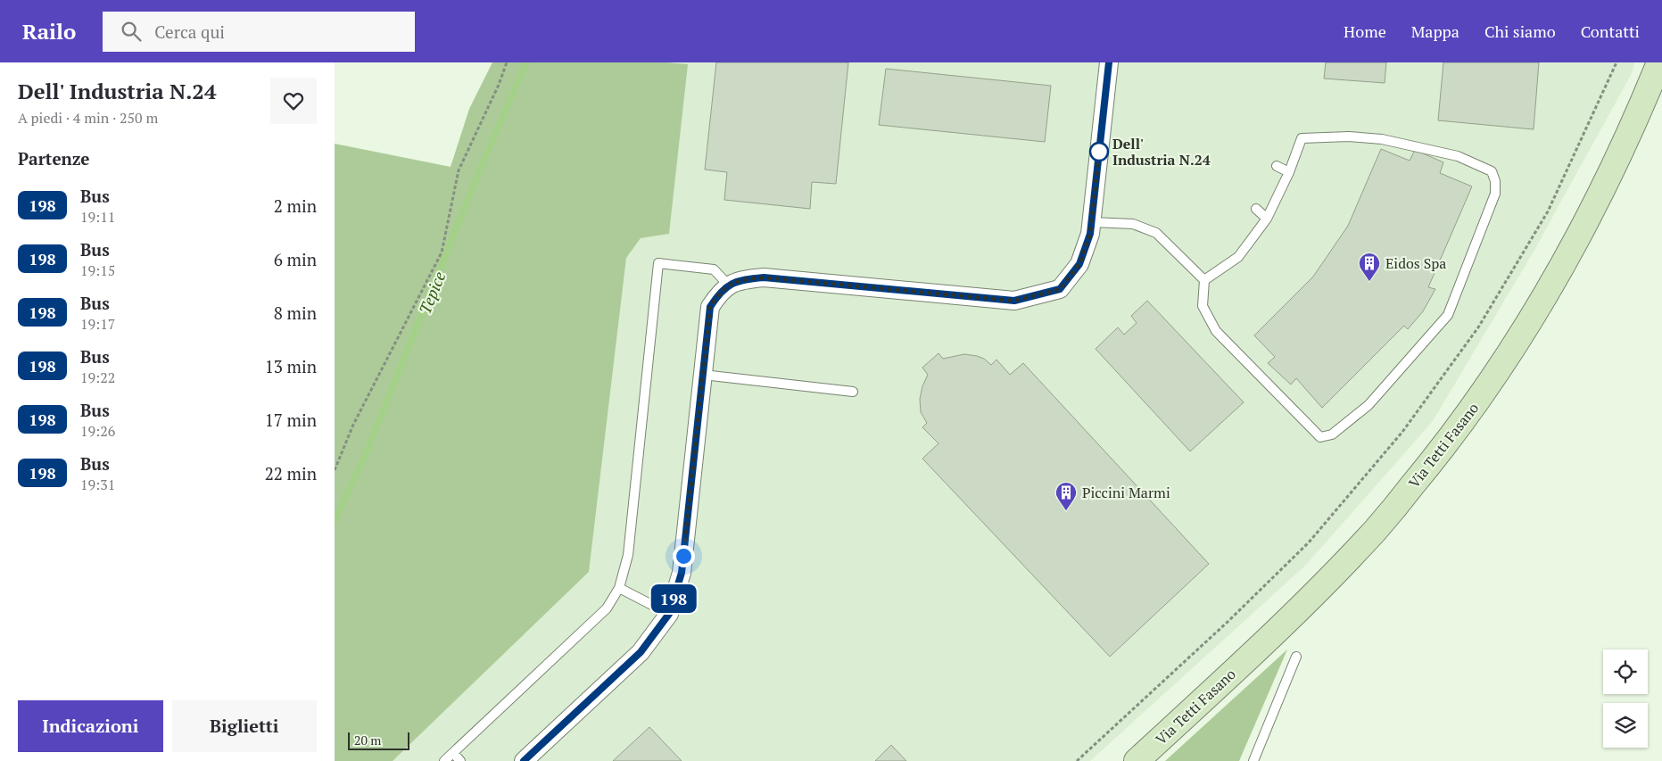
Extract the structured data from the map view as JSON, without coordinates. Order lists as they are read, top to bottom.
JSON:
{
  "streets": {
    "main road": ["Via Tetti Fasano"]
  },
  "water": ["Tepice"],
  "places": {
    "other": ["Dell' Industria N.24"],
    "building": ["Eidos Spa", "Piccini Marmi"]
  },
  "lines": ["bus line 198"],
  "scale_bar": "20 m",
  "page": {
    "header": "Railo",
    "search": "Cerca qui",
    "nav": [
      "Home",
      "Mappa",
      "Chi siamo",
      "Contatti"
    ],
    "heading": [
      ["Dell' Industria N.24", "A piedi · 4 min · 250 m"],
      "Partenze"
    ],
    "on_map": "198",
    "list": [
      {
        "mark": "198",
        "name": "Bus",
        "note": "19:11",
        "value": "2 min"
      },
      {
        "mark": "198",
        "name": "Bus",
        "note": "19:15",
        "value": "6 min"
      },
      {
        "mark": "198",
        "name": "Bus",
        "note": "19:17",
        "value": "8 min"
      },
      {
        "mark": "198",
        "name": "Bus",
        "note": "19:22",
        "value": "13 min"
      },
      {
        "mark": "198",
        "name": "Bus",
        "note": "19:26",
        "value": "17 min"
      },
      {
        "mark": "198",
        "name": "Bus",
        "note": "19:31",
        "value": "22 min"
      }
    ],
    "buttons": ["Indicazioni", "Biglietti"],
    "scale": "20 m"
  }
}
